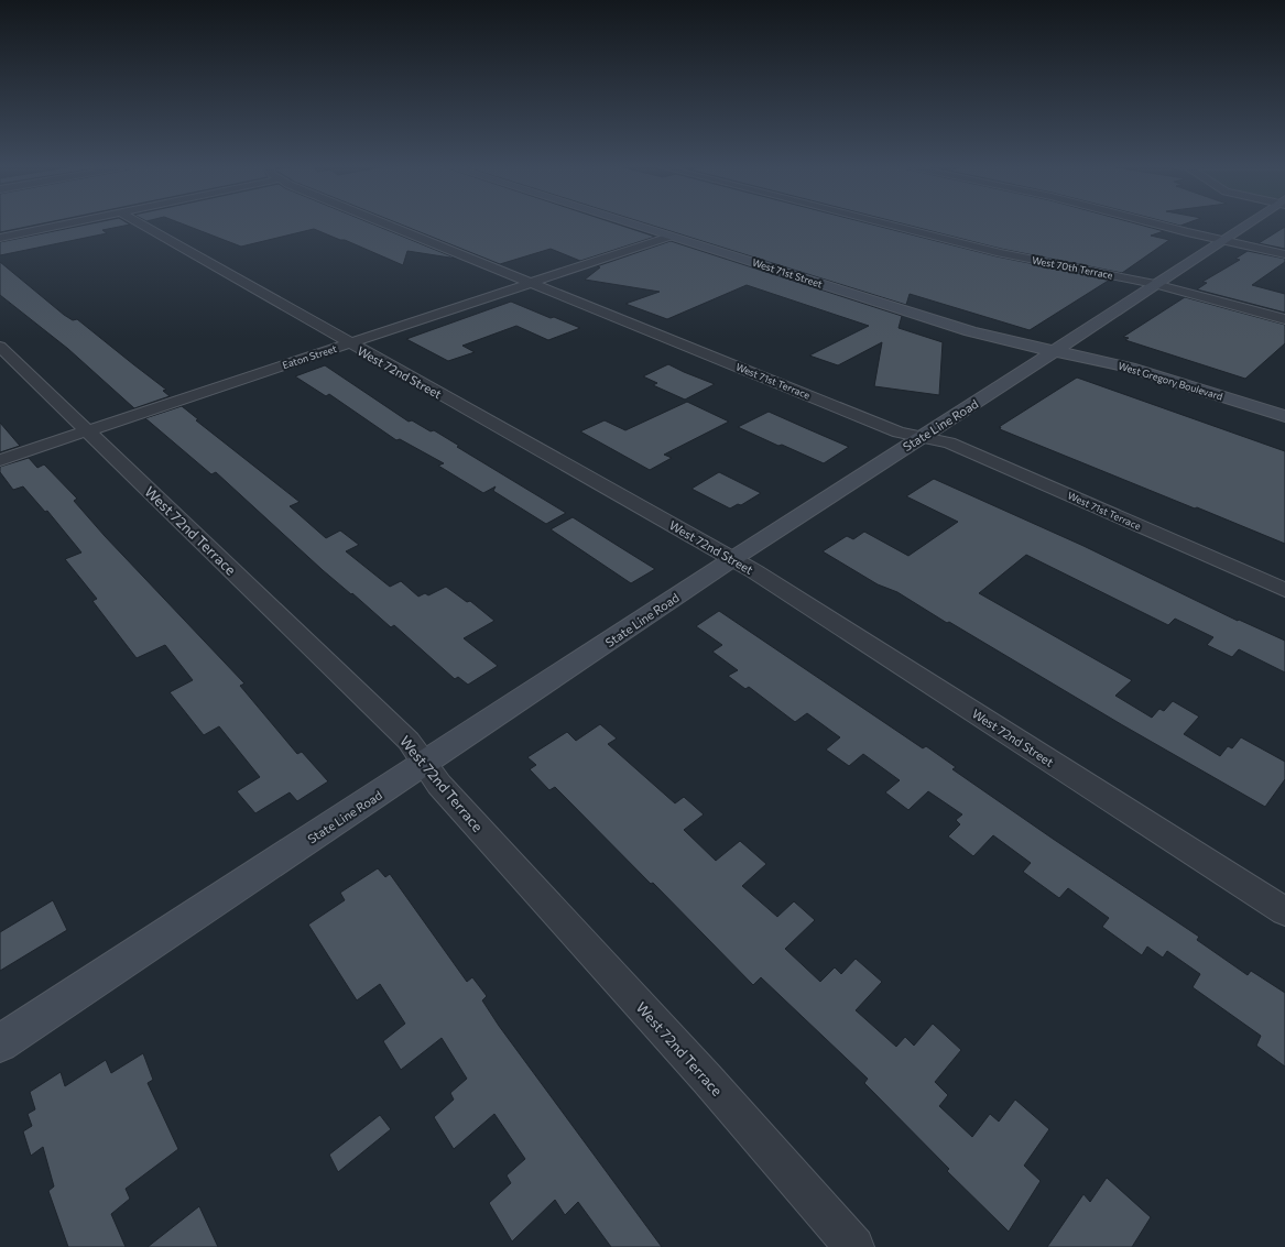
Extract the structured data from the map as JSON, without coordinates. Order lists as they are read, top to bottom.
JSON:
{
  "streets": {
    "main road": ["West 71st Street", "West Gregory Boulevard", "State Line Road"],
    "street": [
      "West 70th Terrace",
      "Eaton Street",
      "West 72nd Street",
      "West 71st Terrace",
      "West 72nd Terrace"
    ]
  },
  "crossings": [
    ["West 70th Terrace", "State Line Road"],
    ["West 71st Street", "Eaton Street"],
    ["West 71st Street", "West Gregory Boulevard"],
    ["West 71st Street", "State Line Road"],
    ["Eaton Street", "West 72nd Street"],
    ["Eaton Street", "West 71st Terrace"],
    ["Eaton Street", "West 72nd Terrace"],
    ["West 72nd Street", "State Line Road"],
    ["West 71st Terrace", "State Line Road"],
    ["West Gregory Boulevard", "State Line Road"],
    ["State Line Road", "West 72nd Terrace"]
  ]
}
